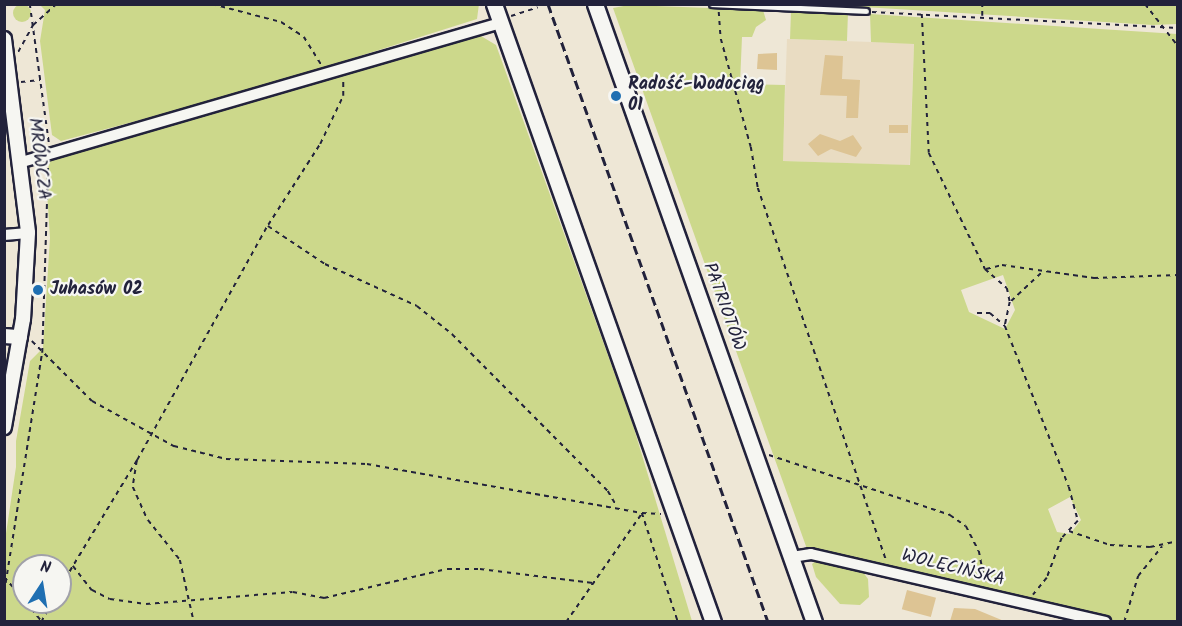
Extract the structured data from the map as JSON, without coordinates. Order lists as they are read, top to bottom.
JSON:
{
  "streets": {
    "main road": ["PATRIOTÓW"],
    "street": ["MRÓWCZA", "WOLĘCIŃSKA"]
  },
  "crossings": [
    ["PATRIOTÓW", "WOLĘCIŃSKA"]
  ],
  "places": ["Radość-Wodociąg 01", "Juhasów 02"],
  "north": "top"
}
